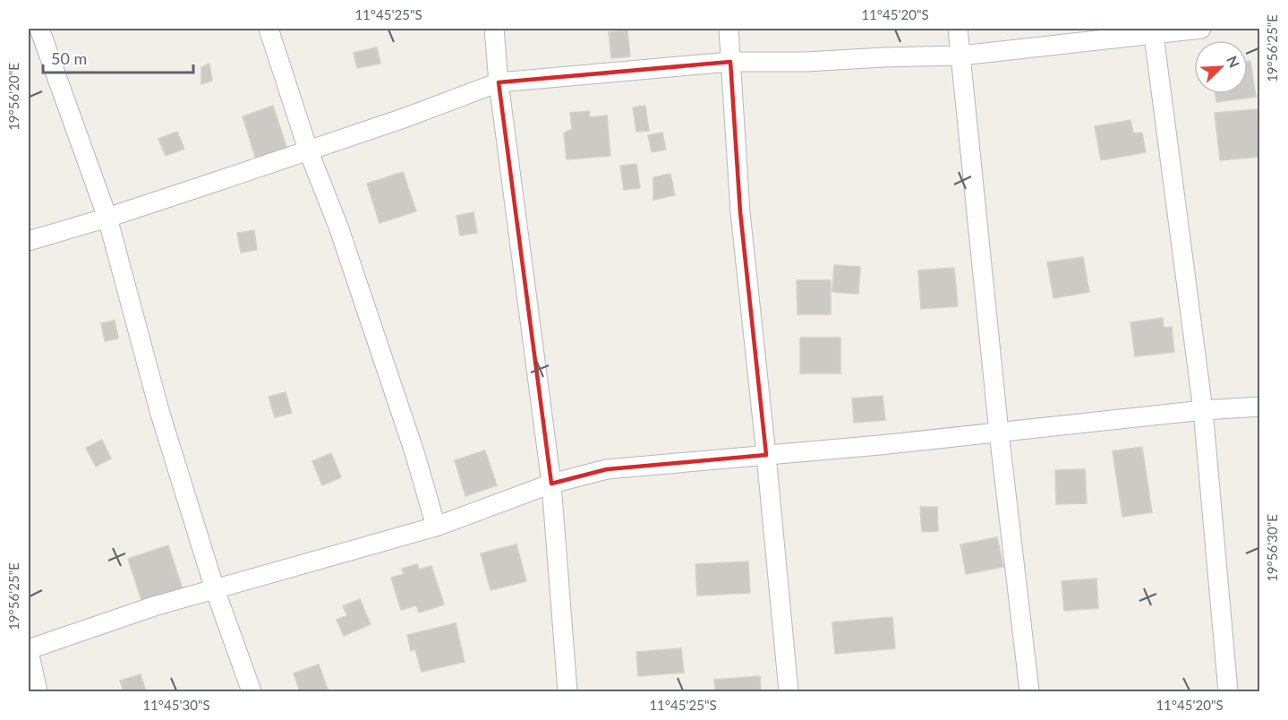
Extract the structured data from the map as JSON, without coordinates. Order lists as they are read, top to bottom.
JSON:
{
  "scale_bar": "50 m",
  "north": "top right",
  "coordinates": [
    "11°45'25\"S",
    "11°45'20\"S",
    "19°56'25\"E",
    "19°56'20\"E",
    "19°56'30\"E",
    "11°45'30\"S"
  ]
}
